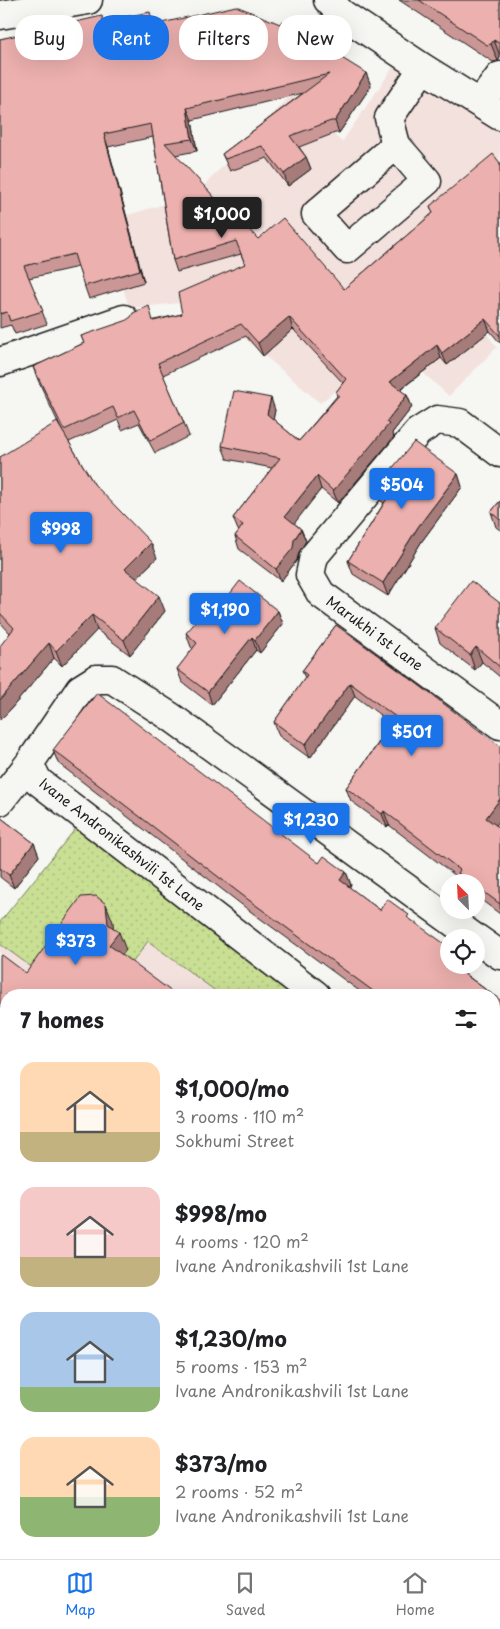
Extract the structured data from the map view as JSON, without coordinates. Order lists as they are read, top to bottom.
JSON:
{
  "streets": {
    "street": ["Marukhi 1st Lane", "Ivane Andronikashvili 1st Lane"]
  },
  "north": "top left",
  "page": {
    "chip": [
      "Buy",
      "Rent",
      "Filters",
      "New"
    ],
    "price": [
      "$1,000",
      "$504",
      "$998",
      "$1,190",
      "$501",
      "$1,230",
      "$373"
    ],
    "heading": "7 homes",
    "list": [
      {
        "name": "$1,000/mo",
        "note": "3 rooms · 110 m² · Sokhumi Street"
      },
      {
        "name": "$998/mo",
        "note": "4 rooms · 120 m² · Ivane Andronikashvili 1st Lane"
      },
      {
        "name": "$1,230/mo",
        "note": "5 rooms · 153 m² · Ivane Andronikashvili 1st Lane"
      },
      {
        "name": "$373/mo",
        "note": "2 rooms · 52 m² · Ivane Andronikashvili 1st Lane"
      }
    ],
    "tabs": ["Map", "Saved", "Home"]
  }
}
